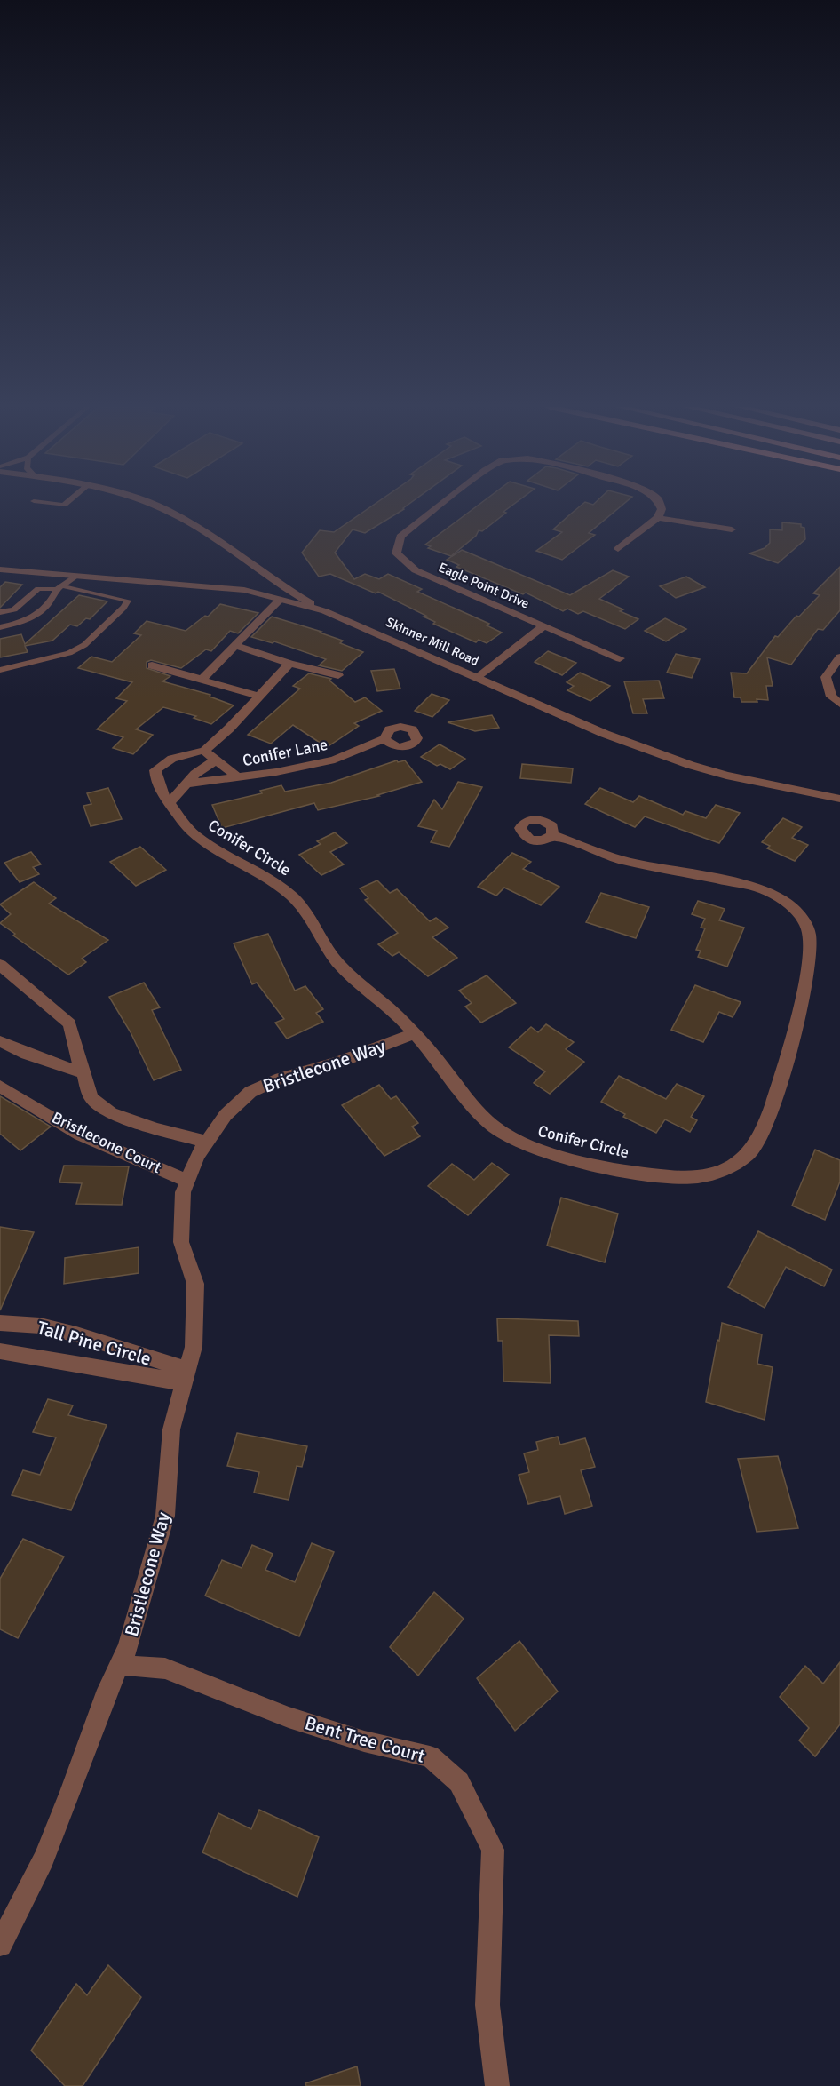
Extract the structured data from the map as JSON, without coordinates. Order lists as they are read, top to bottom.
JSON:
{
  "streets": {
    "street": [
      "Eagle Point Drive",
      "Skinner Mill Road",
      "Conifer Lane",
      "Conifer Circle",
      "Bristlecone Way",
      "Bristlecone Court",
      "Tall Pine Circle",
      "Bent Tree Court"
    ]
  },
  "crossings": [
    ["Conifer Circle", "Bristlecone Way"],
    ["Bristlecone Way", "Bristlecone Court"],
    ["Bristlecone Way", "Tall Pine Circle"],
    ["Bristlecone Way", "Bent Tree Court"]
  ]
}
